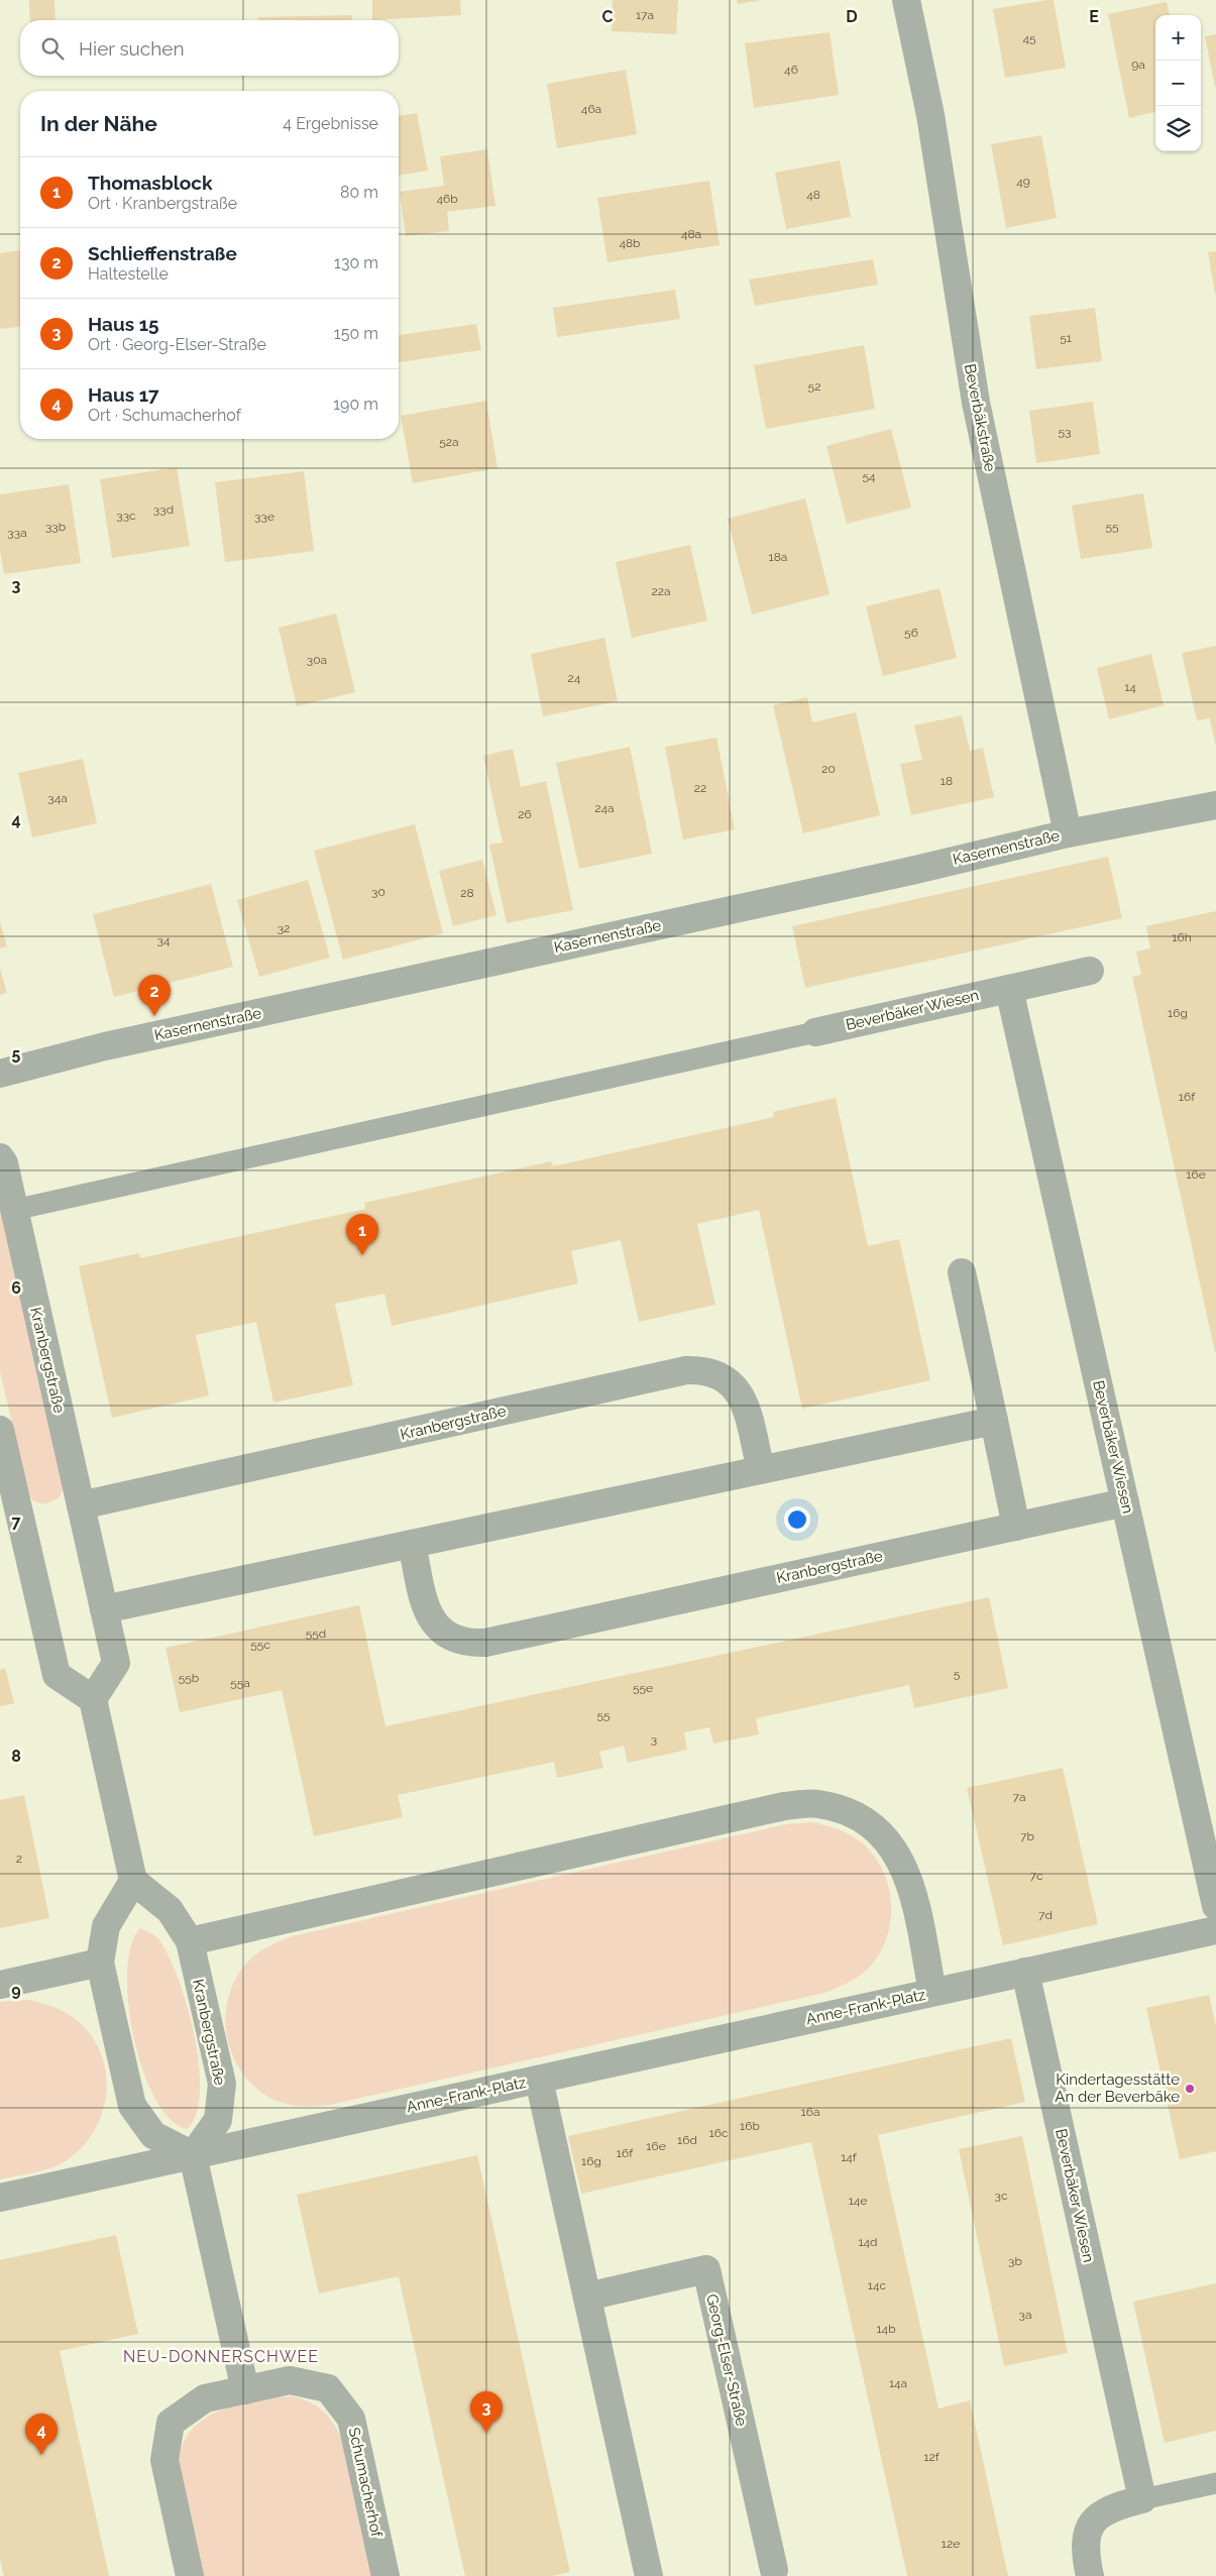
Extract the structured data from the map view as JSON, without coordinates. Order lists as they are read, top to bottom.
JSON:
{
  "streets": {
    "street": [
      "Beverbäkstraße",
      "Kasernenstraße",
      "Beverbäker Wiesen",
      "Kranbergstraße",
      "Anne-Frank-Platz",
      "Georg-Elser-Straße",
      "Schumacherhof"
    ]
  },
  "crossings": [
    ["Beverbäkstraße", "Kasernenstraße"],
    ["Beverbäker Wiesen", "Kranbergstraße"],
    ["Beverbäker Wiesen", "Anne-Frank-Platz"],
    ["Kranbergstraße", "Anne-Frank-Platz"]
  ],
  "districts": ["NEU-DONNERSCHWEE"],
  "places": ["Kindertagesstätte An der Beverbäke"],
  "house_numbers": [
    "17a",
    "45",
    "9a",
    "46",
    "46a",
    "49",
    "48",
    "46b",
    "48a",
    "48b",
    "51",
    "52",
    "53",
    "52a",
    "54",
    "33d",
    "33c",
    "33e",
    "33b",
    "55",
    "33a",
    "18a",
    "22a",
    "56",
    "30a",
    "24",
    "14",
    "20",
    "18",
    "22",
    "34a",
    "24a",
    "26",
    "30",
    "28",
    "32",
    "16h",
    "34",
    "16g",
    "16f",
    "16e",
    "55d",
    "55c",
    "5",
    "55b",
    "55a",
    "55e",
    "55",
    "3",
    "7a",
    "7b",
    "2",
    "7c",
    "7d",
    "16a",
    "16b",
    "16c",
    "16d",
    "16e",
    "16f",
    "14f",
    "16g",
    "3c",
    "14e",
    "14d",
    "3b",
    "14c",
    "3a",
    "14b",
    "14a",
    "12f",
    "12e"
  ],
  "page": {
    "map_buttons": ["+", "−"],
    "search": "Hier suchen",
    "heading": ["In der Nähe", "4 Ergebnisse"],
    "list": [
      {
        "mark": "1",
        "name": "Thomasblock",
        "note": "Ort · Kranbergstraße",
        "value": "80 m"
      },
      {
        "mark": "2",
        "name": "Schlieffenstraße",
        "note": "Haltestelle",
        "value": "130 m"
      },
      {
        "mark": "3",
        "name": "Haus 15",
        "note": "Ort · Georg-Elser-Straße",
        "value": "150 m"
      },
      {
        "mark": "4",
        "name": "Haus 17",
        "note": "Ort · Schumacherhof",
        "value": "190 m"
      }
    ],
    "pins": [
      "2",
      "1",
      "3",
      "4"
    ]
  },
  "grid": {
    "columns": ["C", "D", "E"],
    "rows": [
      "3",
      "4",
      "5",
      "6",
      "7",
      "8",
      "9"
    ]
  }
}
